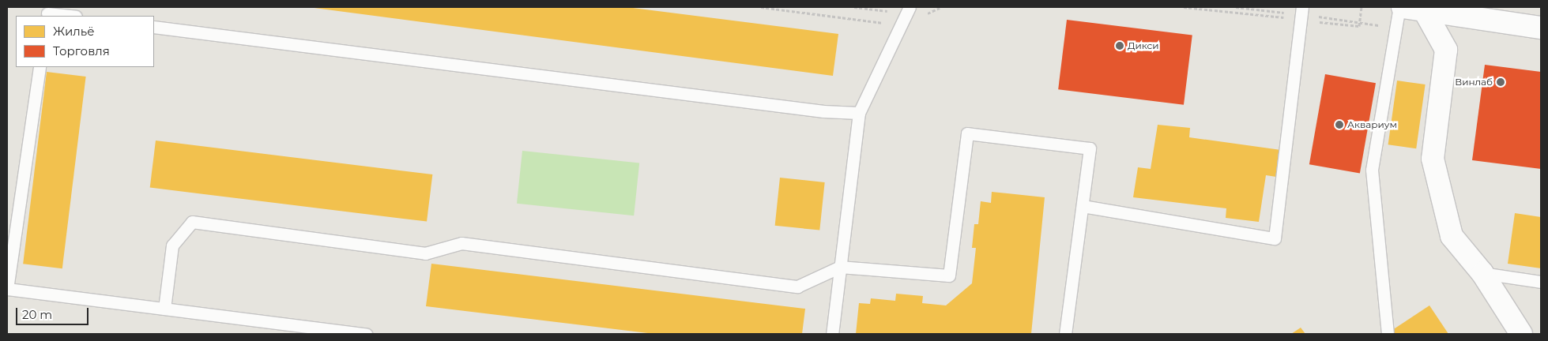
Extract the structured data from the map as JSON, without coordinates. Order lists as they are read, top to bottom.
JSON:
{
  "places": ["Дикси", "Винлаб", "Аквариум"],
  "legend": ["Жильё", "Торговля"],
  "scale_bar": "20 m"
}
